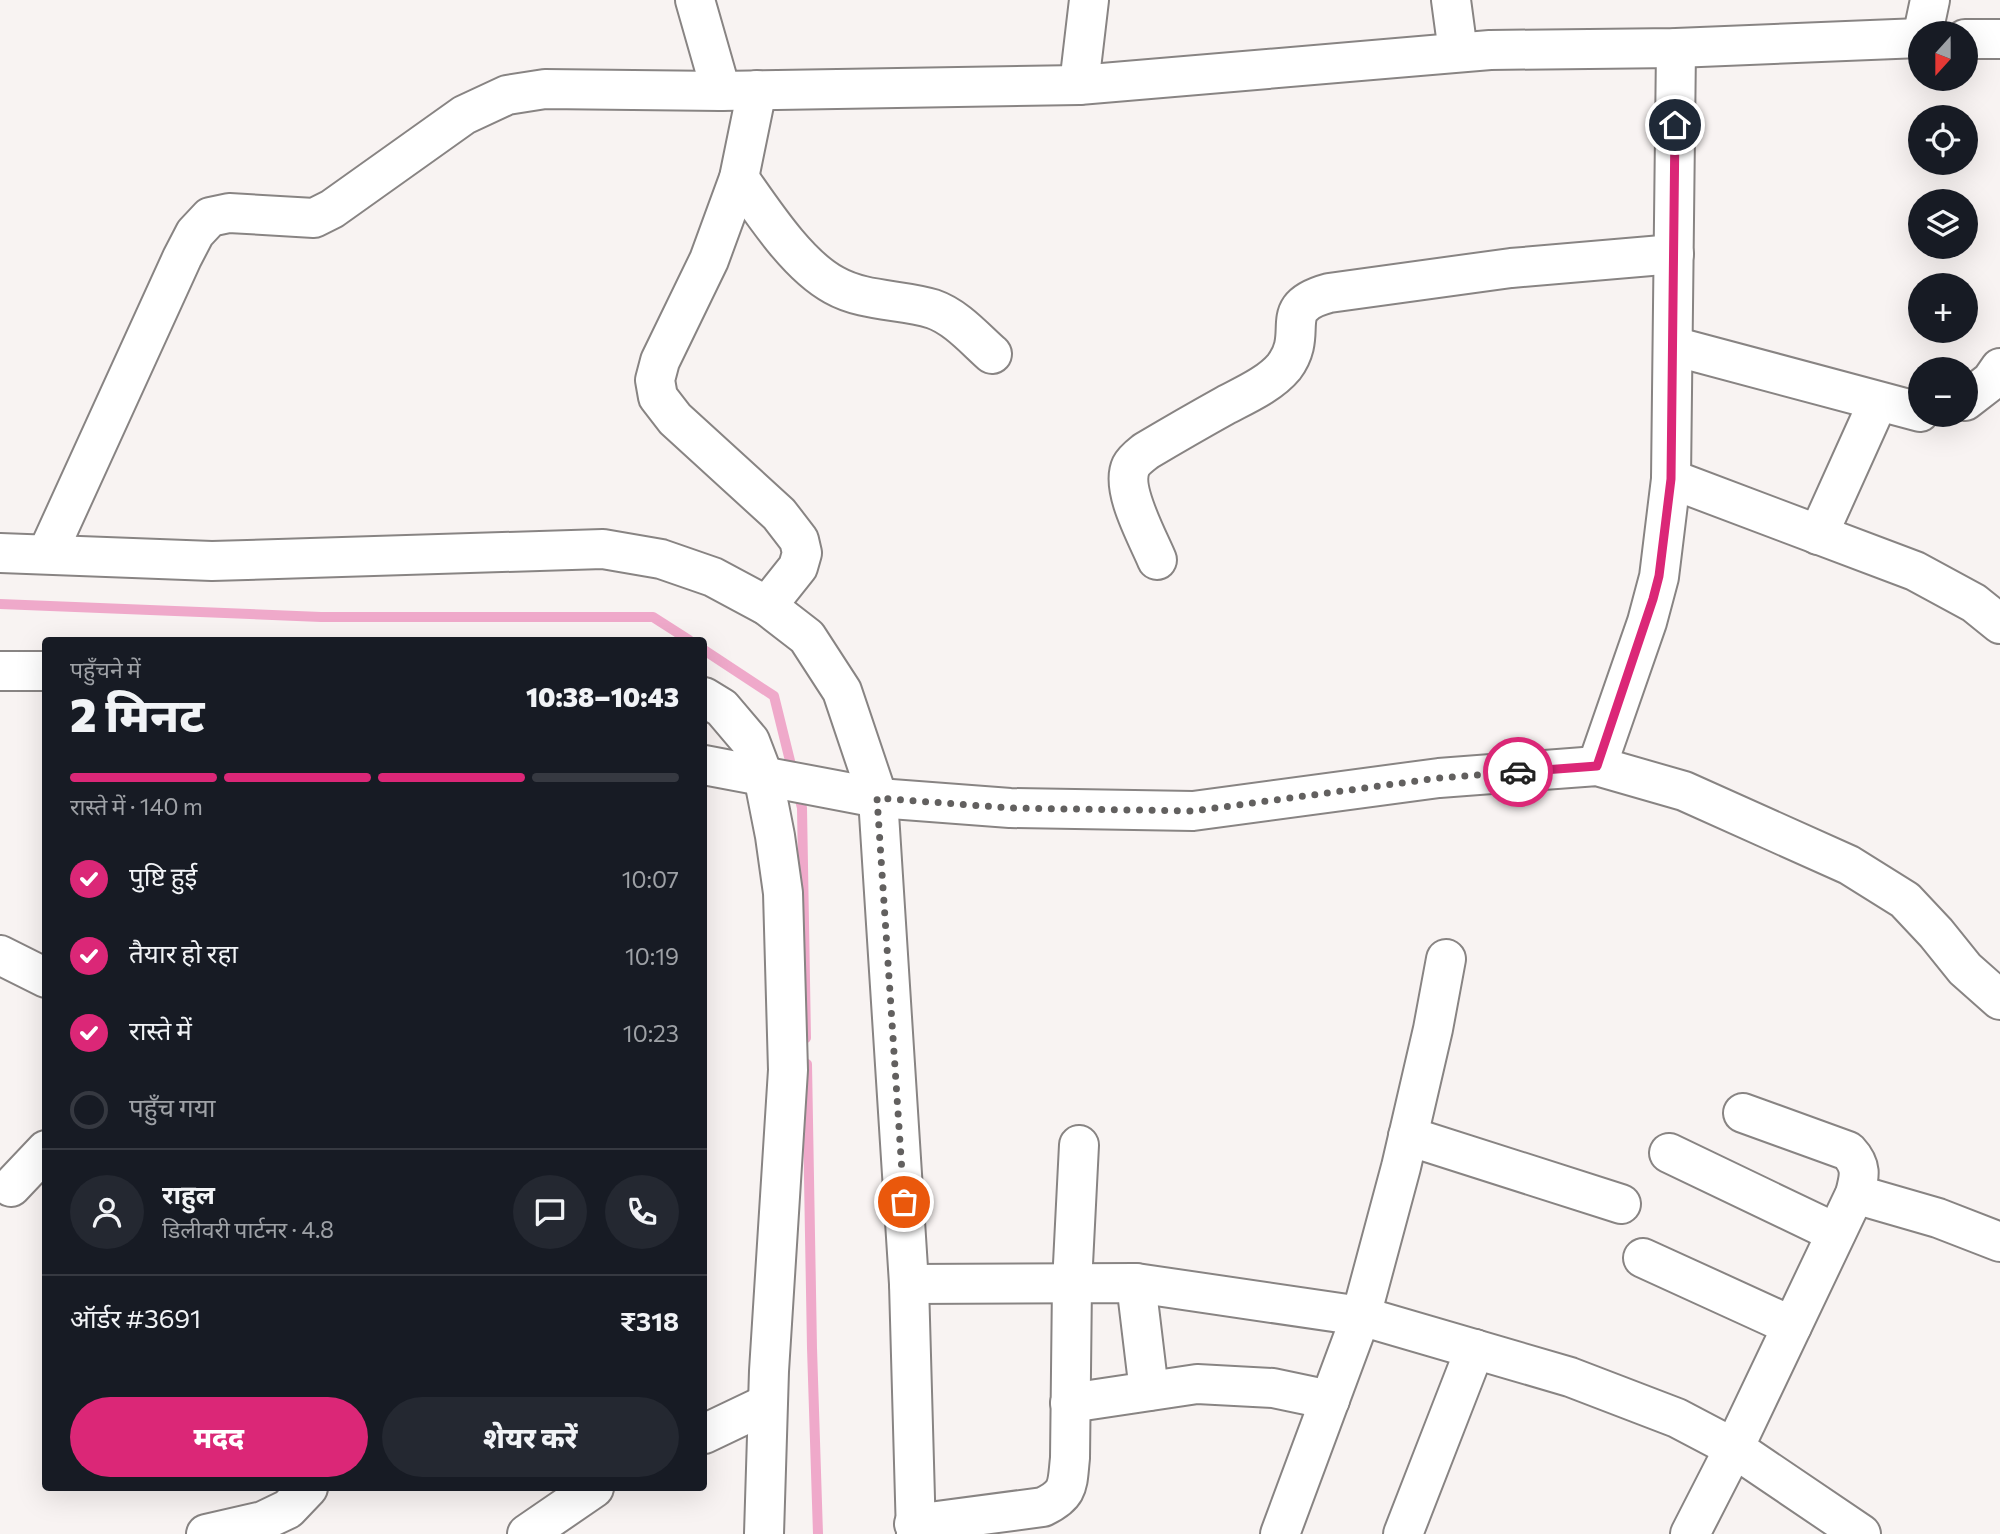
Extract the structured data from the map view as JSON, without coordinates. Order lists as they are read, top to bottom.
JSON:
{
  "north": "bottom",
  "page": {
    "map_buttons": ["+", "−"],
    "heading": ["2 मिनट", "पहुँचने में", "10:38–10:43"],
    "panel": [
      "राहुल",
      "डिलीवरी पार्टनर · 4.8",
      "ऑर्डर #3691",
      "₹318"
    ],
    "bar": "रास्ते में · 140 m",
    "list": [
      ["पुष्टि हुई", "10:07"],
      ["तैयार हो रहा", "10:19"],
      ["रास्ते में", "10:23"],
      "पहुँच गया"
    ],
    "buttons": ["मदद", "शेयर करें"]
  }
}
